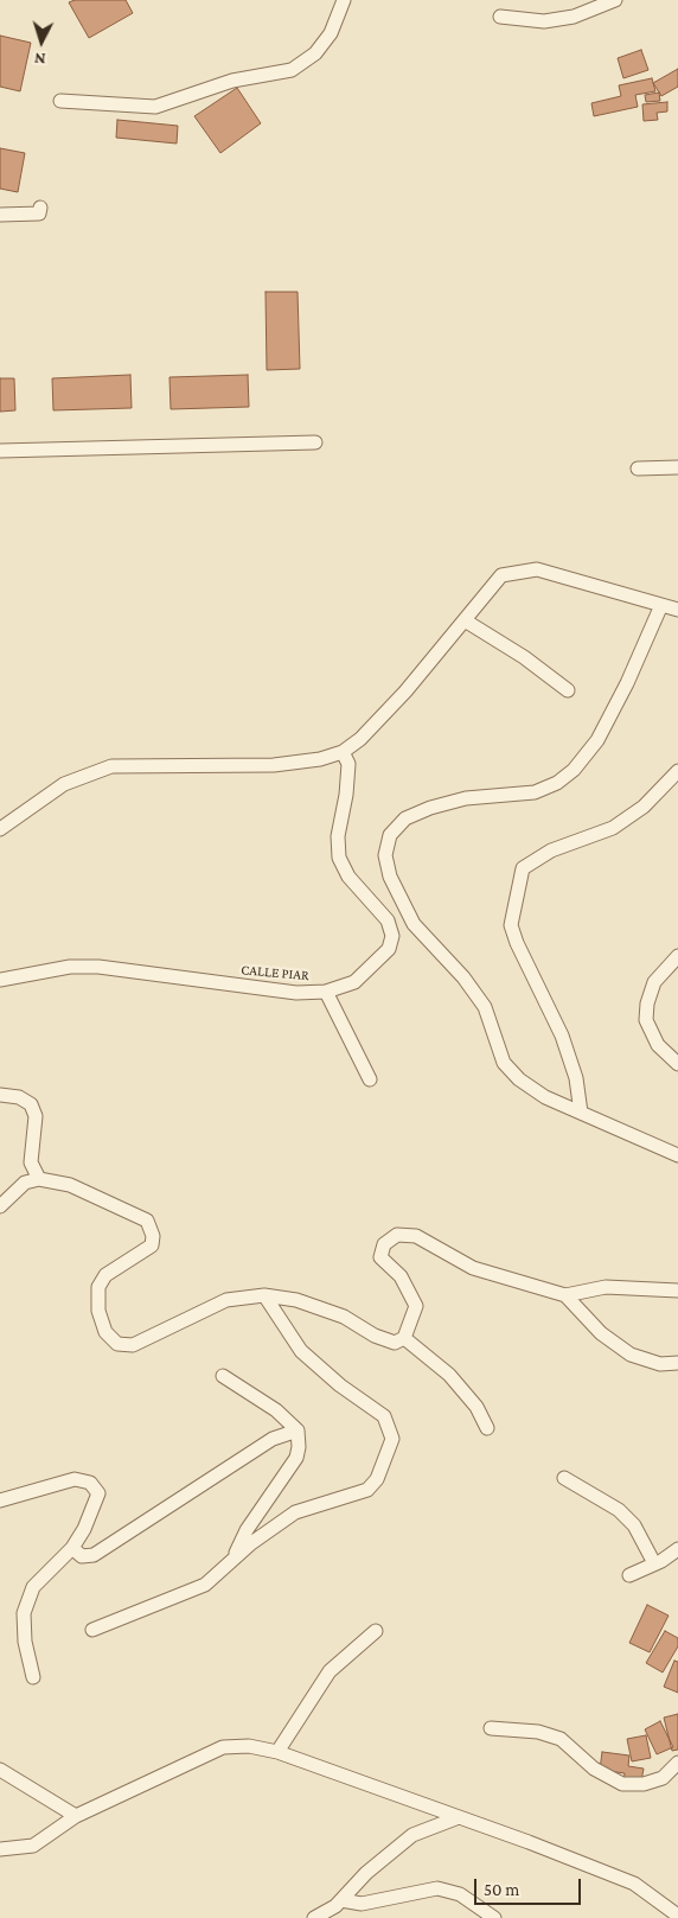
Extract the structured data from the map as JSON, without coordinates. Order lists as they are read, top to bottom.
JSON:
{
  "streets": {
    "street": ["CALLE PIAR"]
  },
  "scale_bar": "50 m",
  "north": "bottom"
}
